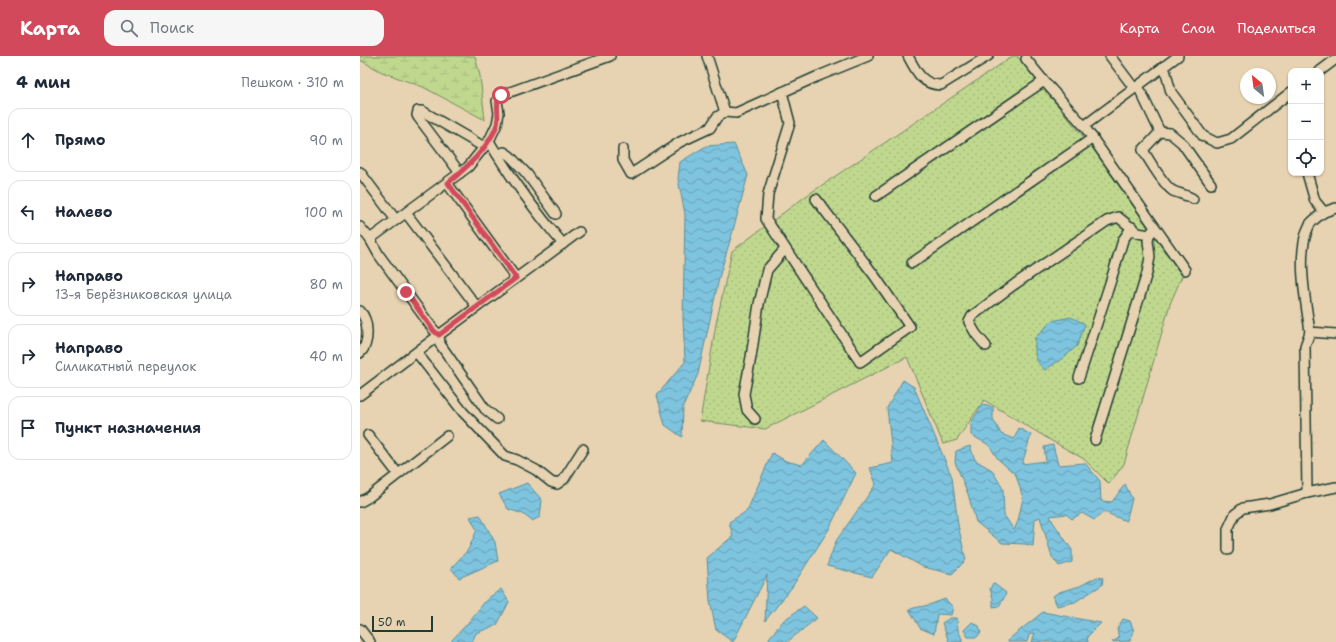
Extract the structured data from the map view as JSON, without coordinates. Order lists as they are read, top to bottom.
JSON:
{
  "scale_bar": "50 m",
  "north": "top left",
  "page": {
    "header": "Карта",
    "search": "Поиск",
    "nav": ["Карта", "Слои", "Поделиться"],
    "heading": ["4 мин", "Пешком · 310 m"],
    "map_buttons": ["+", "−"],
    "list": [
      ["Прямо", "90 m"],
      ["Налево", "100 m"],
      ["Направо", "13-я Берёзниковская улица", "80 m"],
      ["Направо", "Силикатный переулок", "40 m"],
      "Пункт назначения"
    ],
    "scale": "50 m"
  }
}
